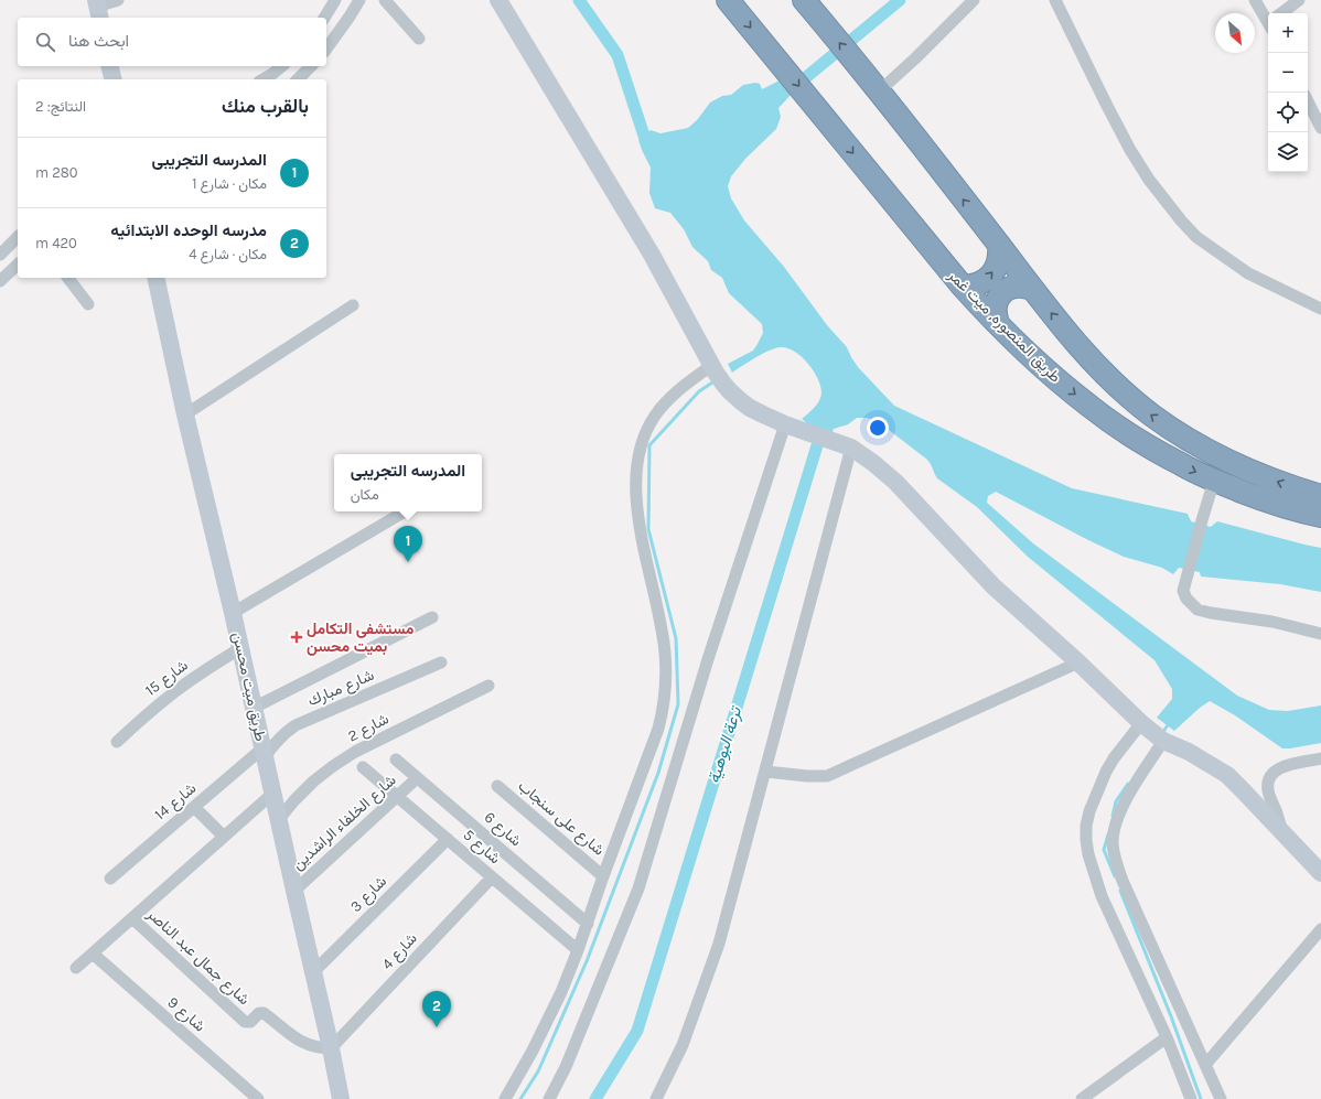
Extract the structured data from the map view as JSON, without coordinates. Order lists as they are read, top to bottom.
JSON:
{
  "streets": {
    "highway": ["طريق المنصوره, ميت غمر"],
    "street": [
      "شارع 15",
      "طريق ميت محسن",
      "شارع مبارك",
      "شارع 2",
      "شارع 14",
      "شارع على سنجاب",
      "شارع الخلفاء الراشدين",
      "شارع 6",
      "شارع 5",
      "شارع 3",
      "شارع 4",
      "شارع جمال عبد الناصر",
      "شارع 9"
    ]
  },
  "crossings": [
    ["شارع 15", "طريق ميت محسن"],
    ["طريق ميت محسن", "شارع مبارك"],
    ["طريق ميت محسن", "شارع 2"],
    ["طريق ميت محسن", "شارع 14"],
    ["طريق ميت محسن", "شارع الخلفاء الراشدين"],
    ["طريق ميت محسن", "شارع 3"],
    ["طريق ميت محسن", "شارع 4"],
    ["طريق ميت محسن", "شارع جمال عبد الناصر"],
    ["شارع مبارك", "شارع 14"],
    ["شارع الخلفاء الراشدين", "شارع 6"],
    ["شارع الخلفاء الراشدين", "شارع 5"],
    ["شارع 5", "شارع 3"],
    ["شارع 5", "شارع 4"],
    ["شارع 4", "شارع جمال عبد الناصر"]
  ],
  "water": ["ترعة البوهية"],
  "places": {
    "health": ["مستشفى التكامل بميت محسن"]
  },
  "north": "bottom right",
  "page": {
    "map_buttons": ["+", "−"],
    "search": "ابحث هنا",
    "heading": ["بالقرب منك", "النتائج: 2"],
    "list": [
      {
        "mark": "1",
        "name": "المدرسه التجريبى",
        "note": "مكان · شارع 1",
        "value": "280 m"
      },
      {
        "mark": "2",
        "name": "مدرسه الوحده الابتدائيه",
        "note": "مكان · شارع 4",
        "value": "420 m"
      }
    ],
    "popup": ["المدرسه التجريبى", "مكان"],
    "pins": ["1", "2"]
  }
}
